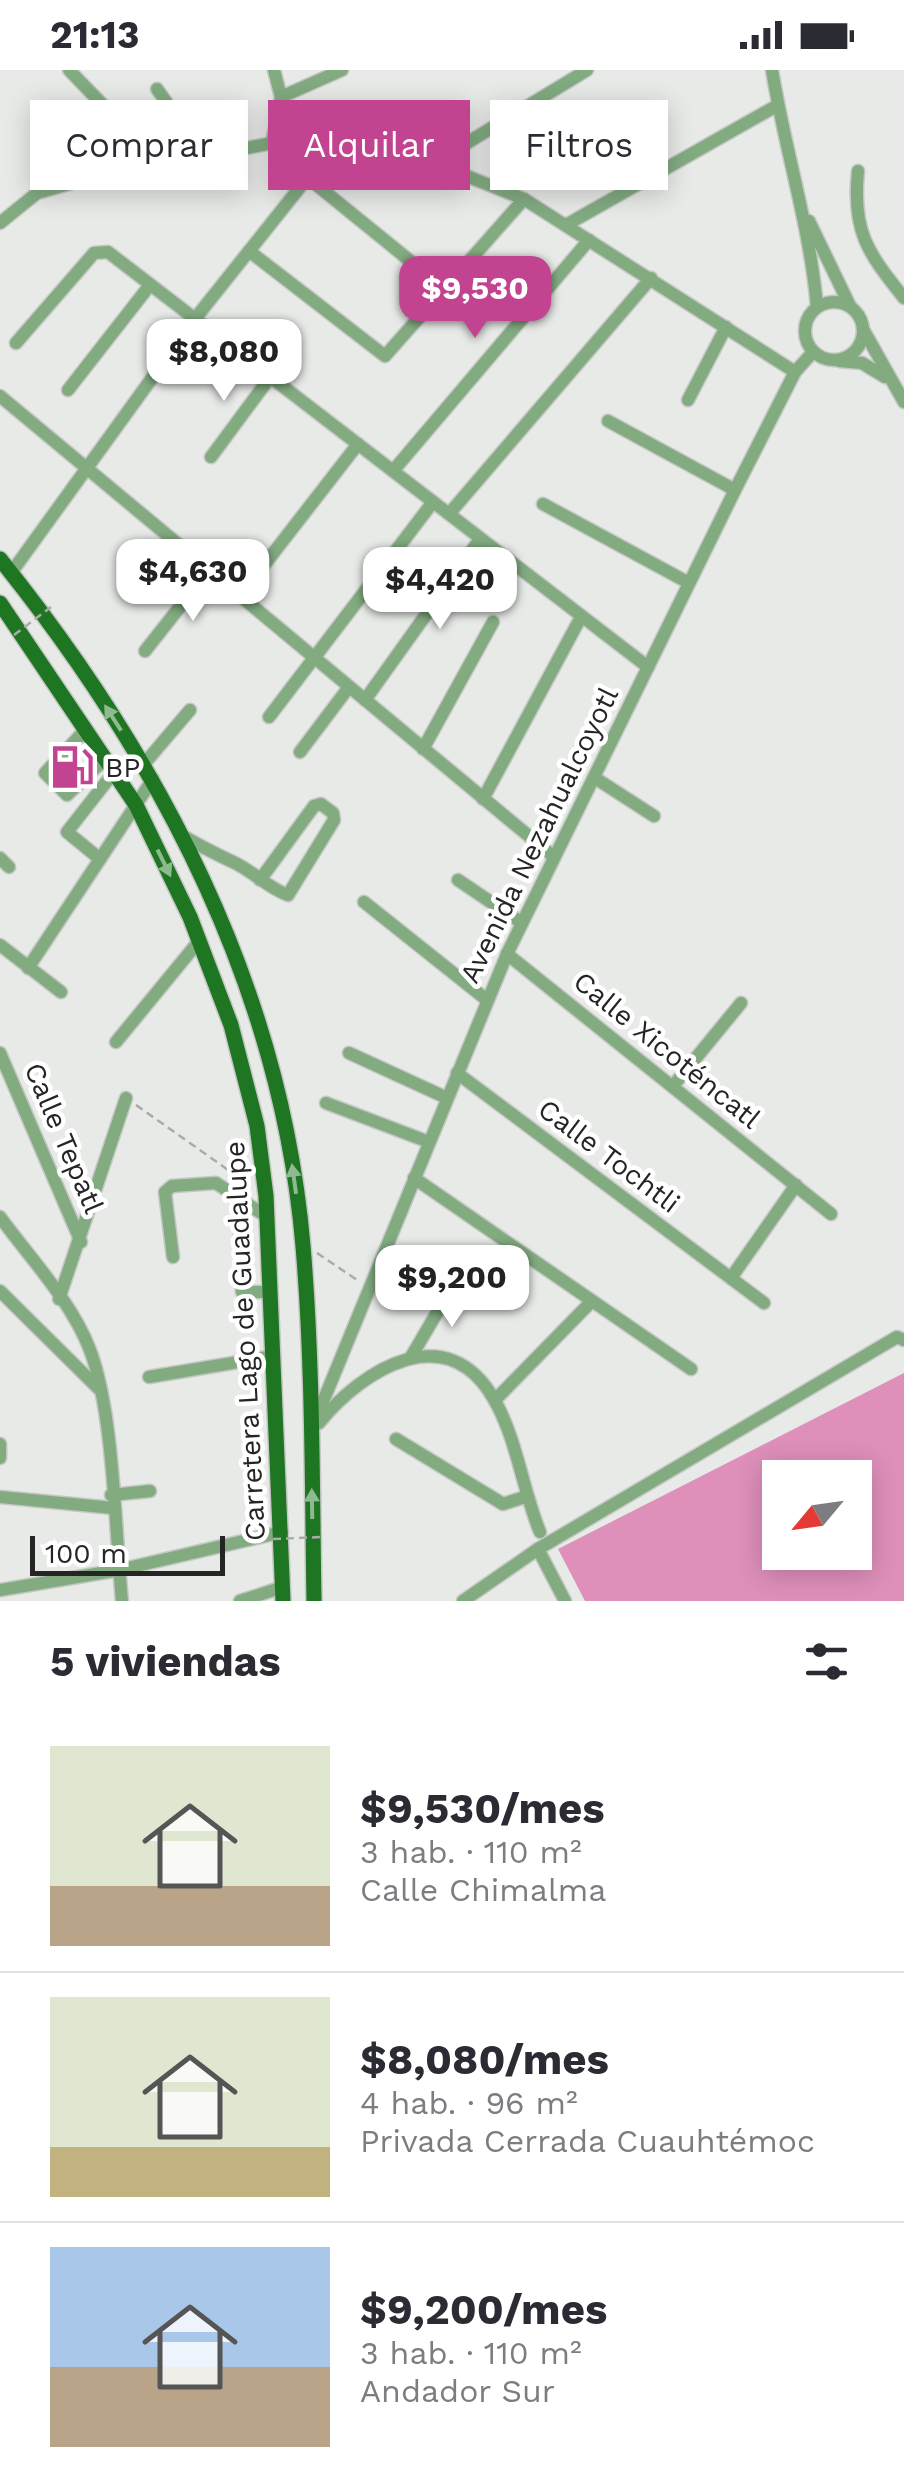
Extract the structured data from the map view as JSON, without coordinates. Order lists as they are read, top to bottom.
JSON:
{
  "streets": {
    "main road": ["Carretera Lago de Guadalupe"],
    "street": [
      "Avenida Nezahualcoyotl",
      "Calle Xicoténcatl",
      "Calle Tepatl",
      "Calle Tochtli"
    ]
  },
  "crossings": [
    ["Avenida Nezahualcoyotl", "Calle Xicoténcatl"],
    ["Avenida Nezahualcoyotl", "Calle Tochtli"],
    ["Avenida Nezahualcoyotl", "Carretera Lago de Guadalupe"]
  ],
  "places": {
    "fuel station": ["BP"]
  },
  "scale_bar": "100 m",
  "north": "bottom left",
  "page": {
    "status": "21:13",
    "chip": ["Comprar", "Alquilar", "Filtros"],
    "price": [
      "$9,530",
      "$8,080",
      "$4,630",
      "$4,420",
      "$9,200"
    ],
    "scale": "100 m",
    "heading": "5 viviendas",
    "list": [
      {
        "name": "$9,530/mes",
        "note": "3 hab. · 110 m² · Calle Chimalma"
      },
      {
        "name": "$8,080/mes",
        "note": "4 hab. · 96 m² · Privada Cerrada Cuauhtémoc"
      },
      {
        "name": "$9,200/mes",
        "note": "3 hab. · 110 m² · Andador Sur"
      }
    ]
  }
}
